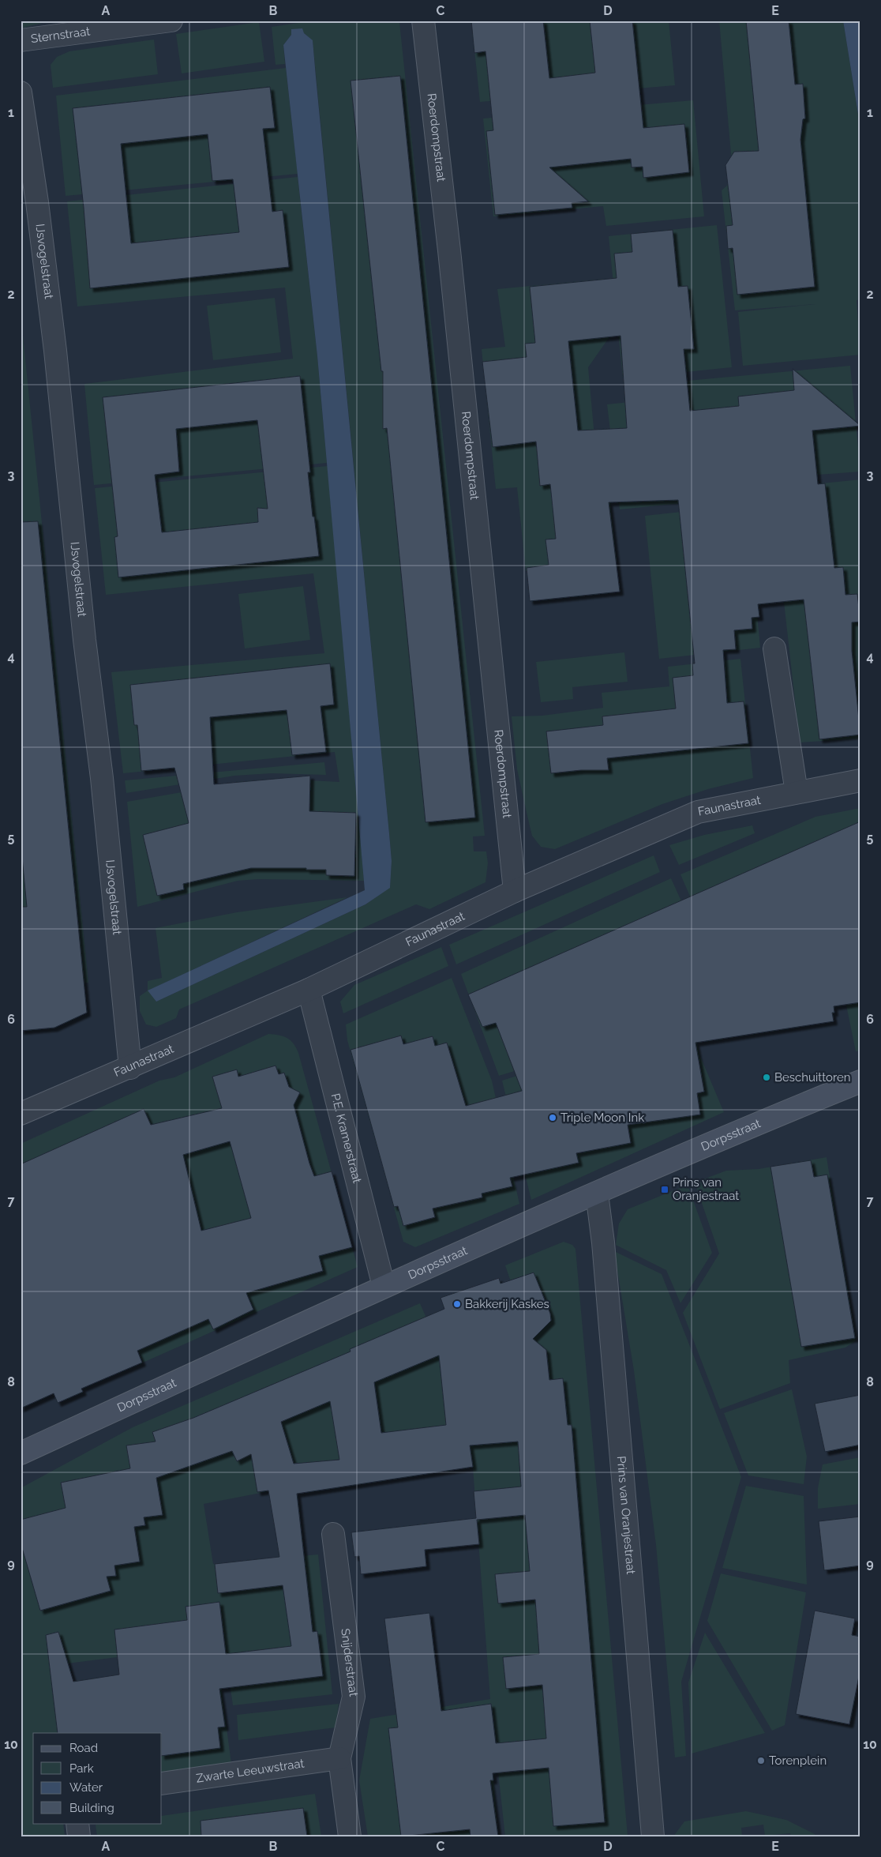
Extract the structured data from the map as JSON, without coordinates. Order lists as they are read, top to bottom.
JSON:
{
  "streets": {
    "street": [
      "Sternstraat",
      "Roerdompstraat",
      "IJsvogelstraat",
      "Faunastraat",
      "Dorpsstraat",
      "P.E. Kramerstraat",
      "Prins van Oranjestraat",
      "Snijderstraat",
      "Zwarte Leeuwstraat"
    ]
  },
  "crossings": [
    ["Roerdompstraat", "Faunastraat"],
    ["IJsvogelstraat", "Faunastraat"],
    ["Faunastraat", "P.E. Kramerstraat"],
    ["Dorpsstraat", "P.E. Kramerstraat"],
    ["Dorpsstraat", "Prins van Oranjestraat"],
    ["Snijderstraat", "Zwarte Leeuwstraat"]
  ],
  "places": {
    "other": [
      "Beschuittoren",
      "Triple Moon Ink",
      "Bakkerij Kaskes",
      "Torenplein"
    ],
    "transit": ["Prins van Oranjestraat"]
  },
  "legend": [
    "Road",
    "Park",
    "Water",
    "Building"
  ],
  "grid": {
    "columns": [
      "A",
      "B",
      "C",
      "D",
      "E"
    ],
    "rows": [
      "1",
      "2",
      "3",
      "4",
      "5",
      "6",
      "7",
      "8",
      "9",
      "10"
    ]
  }
}
